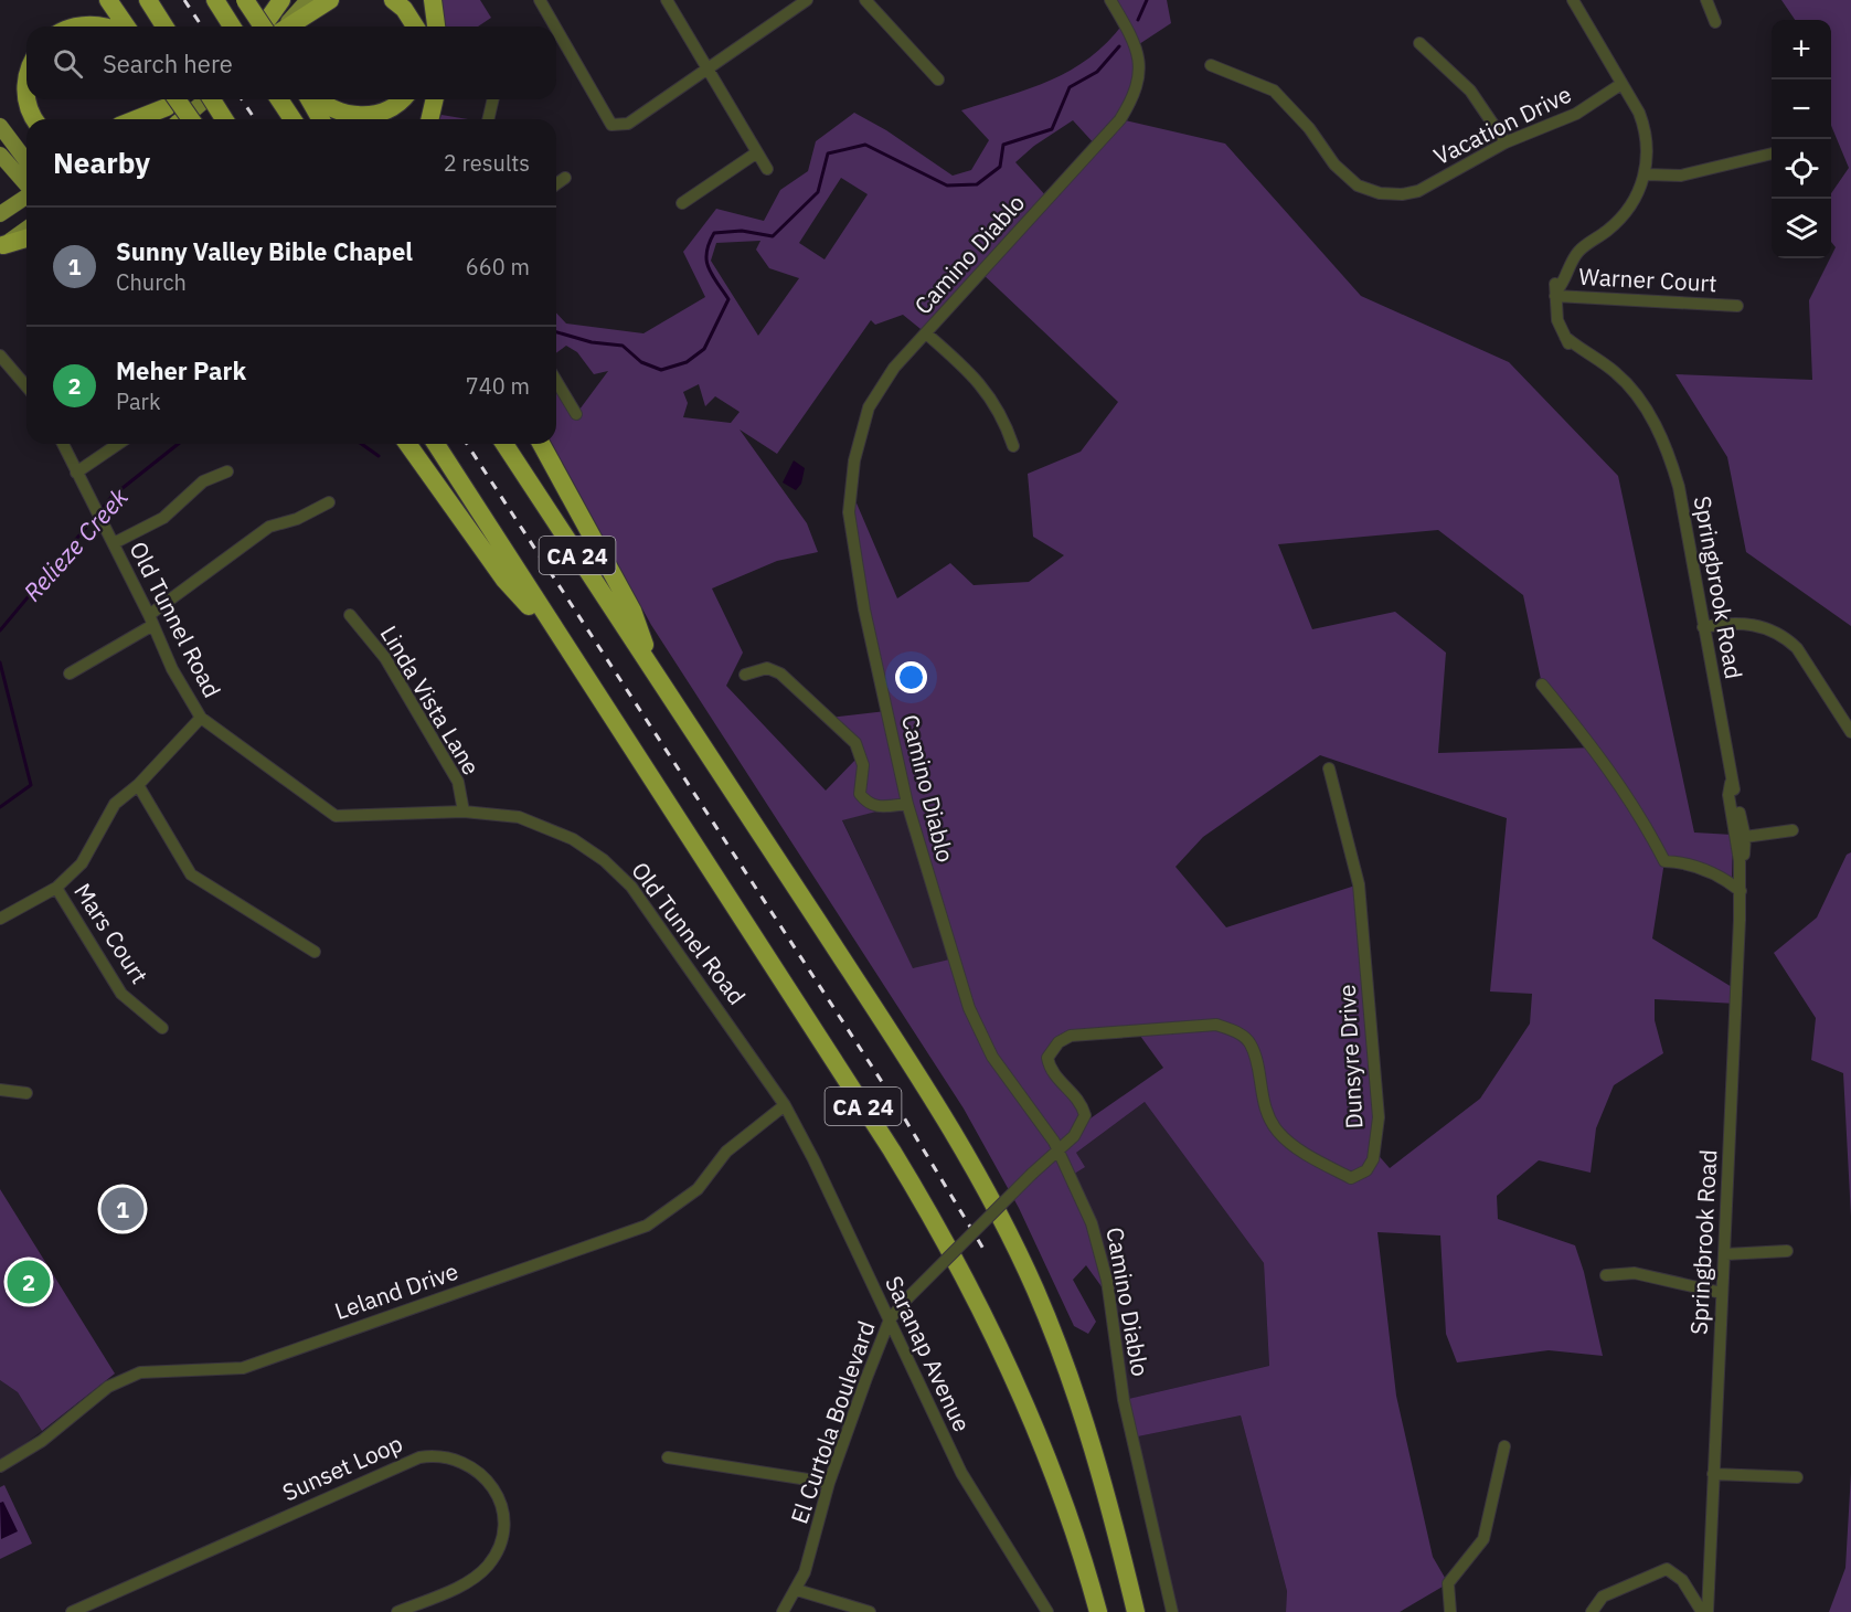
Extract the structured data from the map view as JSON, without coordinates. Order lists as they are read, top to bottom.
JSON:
{
  "streets": {
    "highway": ["CA 24"],
    "street": [
      "Vacation Drive",
      "Camino Diablo",
      "Warner Court",
      "Springbrook Road",
      "Old Tunnel Road",
      "Linda Vista Lane",
      "Mars Court",
      "Dunsyre Drive",
      "Leland Drive",
      "Saranap Avenue",
      "El Curtola Boulevard",
      "Sunset Loop"
    ]
  },
  "crossings": [
    ["Camino Diablo", "Dunsyre Drive"],
    ["Camino Diablo", "El Curtola Boulevard"],
    ["Warner Court", "Springbrook Road"],
    ["Old Tunnel Road", "Linda Vista Lane"],
    ["Old Tunnel Road", "Leland Drive"],
    ["Old Tunnel Road", "Saranap Avenue"],
    ["Dunsyre Drive", "El Curtola Boulevard"],
    ["Leland Drive", "Saranap Avenue"],
    ["Saranap Avenue", "El Curtola Boulevard"]
  ],
  "water": ["Relieze Creek"],
  "page": {
    "map_buttons": ["+", "−"],
    "search": "Search here",
    "heading": ["Nearby", "2 results"],
    "list": [
      {
        "mark": "1",
        "name": "Sunny Valley Bible Chapel",
        "note": "Church",
        "value": "660 m"
      },
      {
        "mark": "2",
        "name": "Meher Park",
        "note": "Park",
        "value": "740 m"
      }
    ],
    "pins": ["1", "2"]
  }
}
